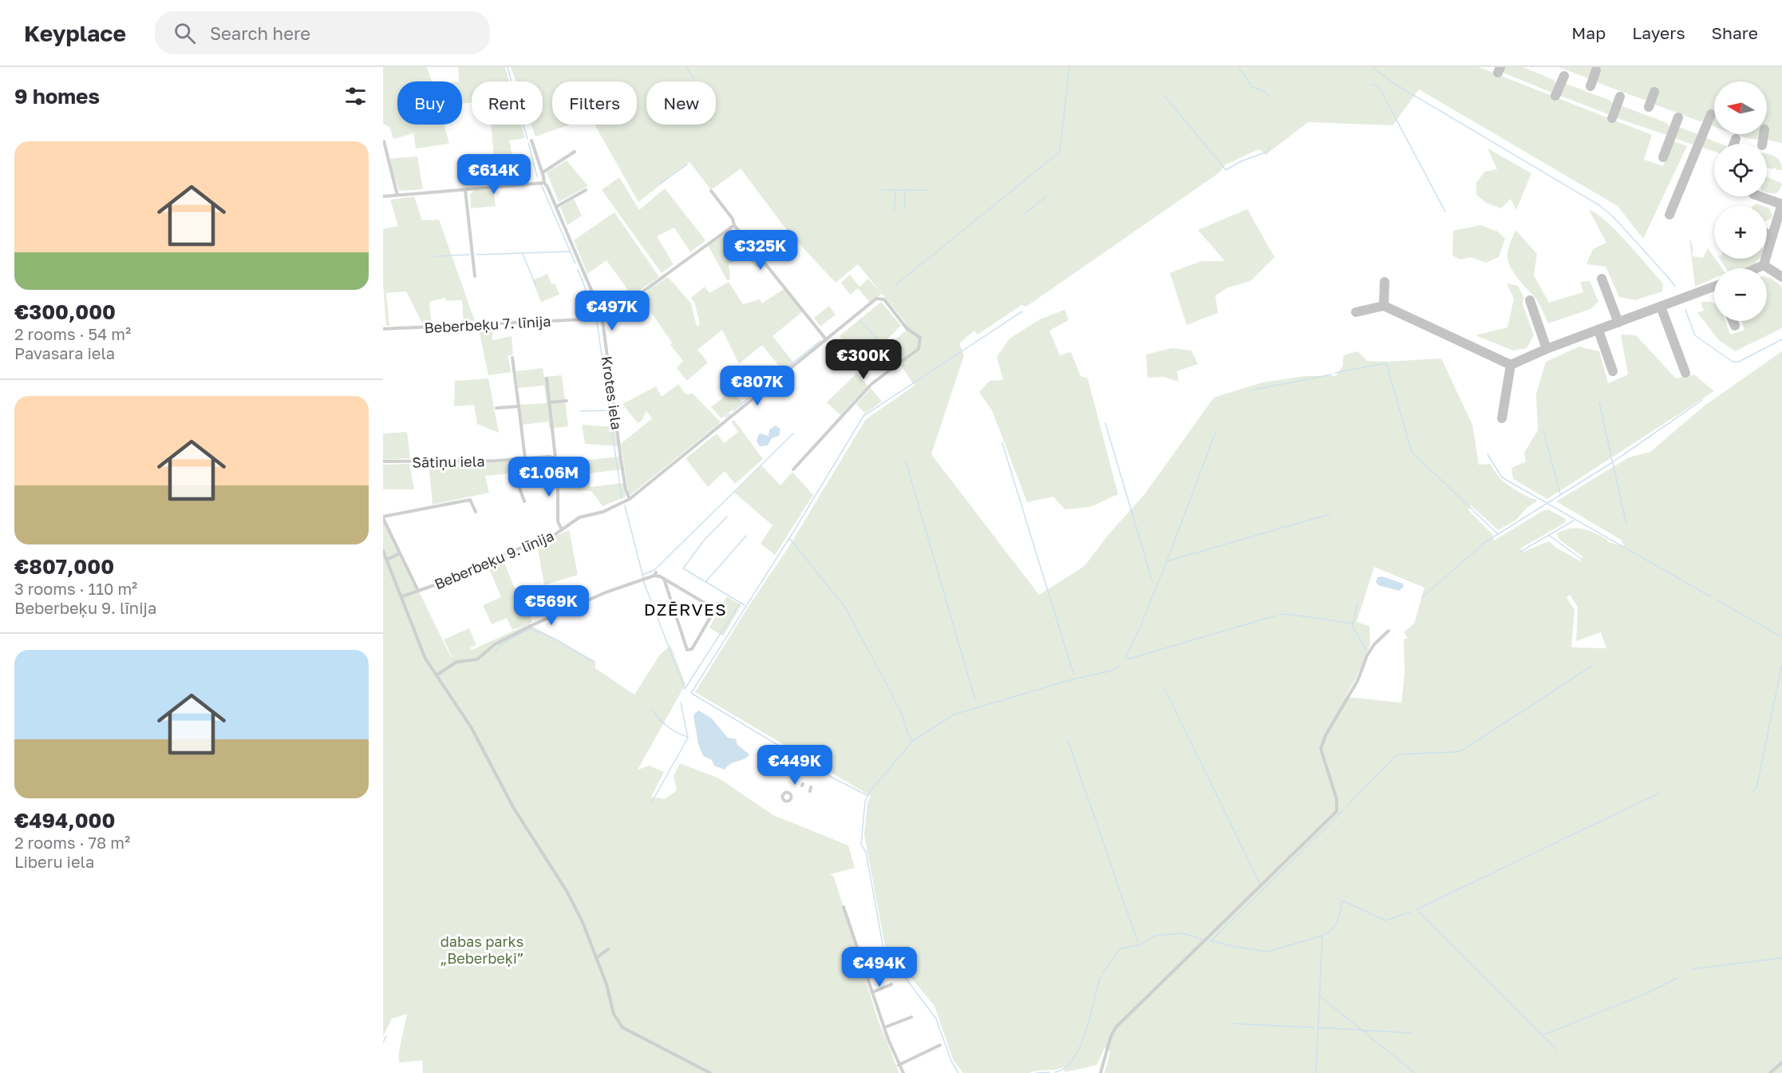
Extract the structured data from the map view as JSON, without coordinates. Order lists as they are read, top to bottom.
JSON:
{
  "streets": {
    "street": [
      "Beberbeķu 7. līnija",
      "Krotes iela",
      "Sātiņu iela",
      "Beberbeķu 9. līnija"
    ]
  },
  "crossings": [
    ["Beberbeķu 7. līnija", "Krotes iela"],
    ["Krotes iela", "Beberbeķu 9. līnija"]
  ],
  "districts": ["DZĒRVES"],
  "parks": ["dabas parks „Beberbeķi”"],
  "north": "left",
  "page": {
    "header": "Keyplace",
    "search": "Search here",
    "nav": ["Map", "Layers", "Share"],
    "heading": "9 homes",
    "map_buttons": ["+", "−"],
    "chip": [
      "Buy",
      "Rent",
      "Filters",
      "New"
    ],
    "list": [
      {
        "name": "€300,000",
        "note": "2 rooms · 54 m² · Pavasara iela"
      },
      {
        "name": "€807,000",
        "note": "3 rooms · 110 m² · Beberbeķu 9. līnija"
      },
      {
        "name": "€494,000",
        "note": "2 rooms · 78 m² · Liberu iela"
      }
    ],
    "price": [
      "€614K",
      "€325K",
      "€497K",
      "€300K",
      "€807K",
      "€1.06M",
      "€569K",
      "€449K",
      "€494K"
    ]
  }
}
